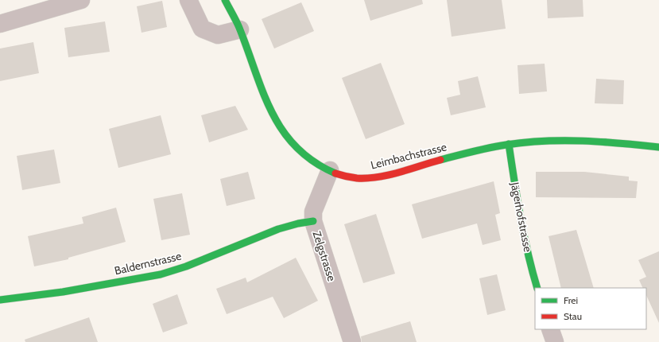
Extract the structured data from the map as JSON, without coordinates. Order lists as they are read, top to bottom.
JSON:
{
  "streets": {
    "street": [
      "Leimbachstrasse",
      "Jägerhofstrasse",
      "Zelgstrasse",
      "Baldernstrasse"
    ]
  },
  "crossings": [
    ["Leimbachstrasse", "Jägerhofstrasse"],
    ["Leimbachstrasse", "Zelgstrasse"],
    ["Zelgstrasse", "Baldernstrasse"]
  ],
  "legend": ["Frei", "Stau"]
}
